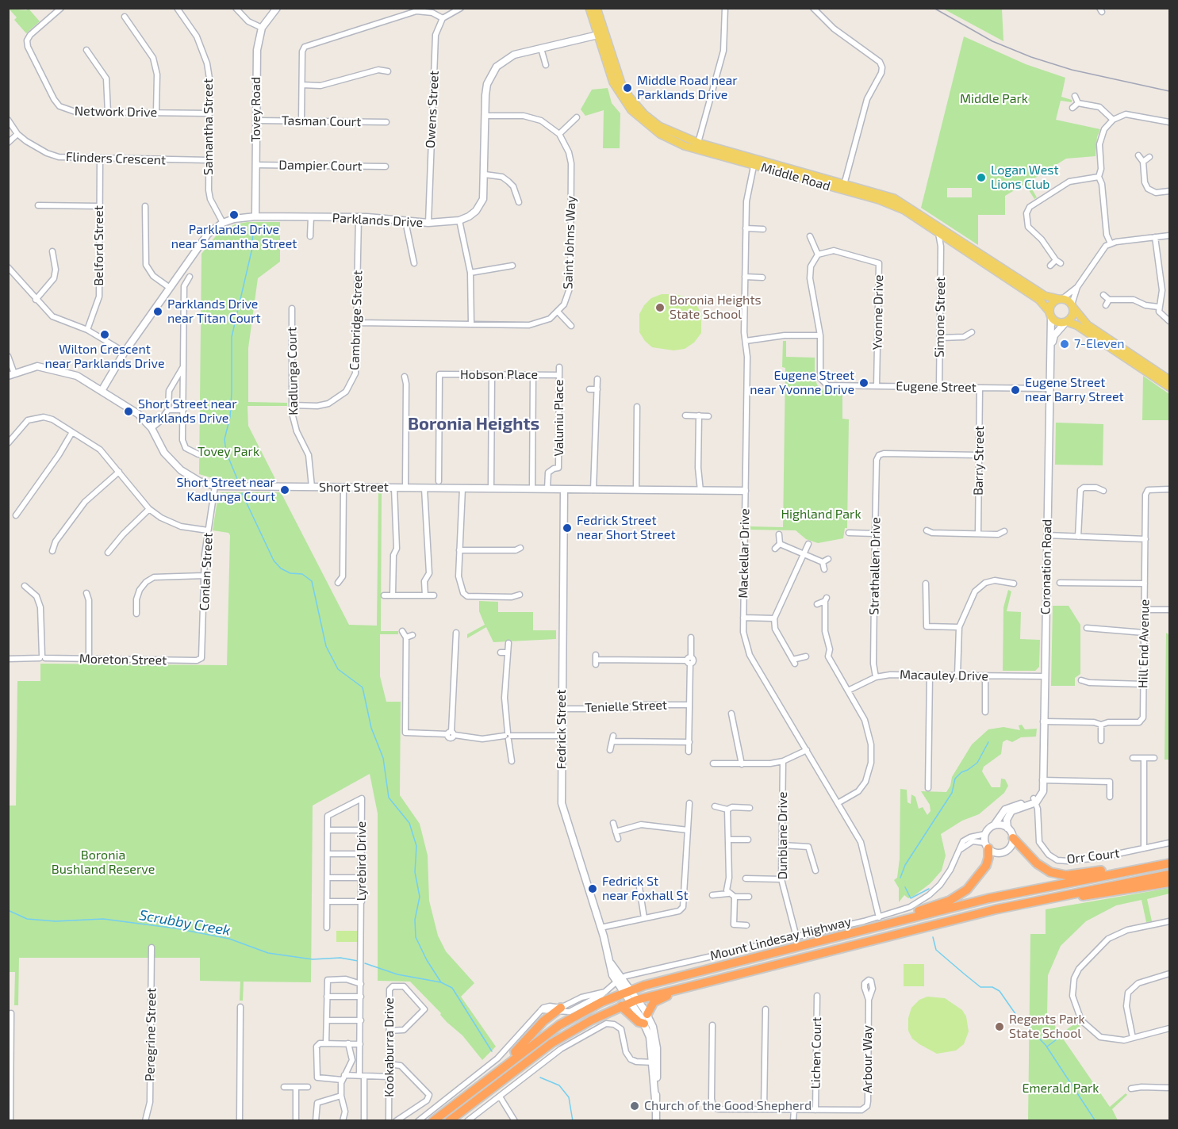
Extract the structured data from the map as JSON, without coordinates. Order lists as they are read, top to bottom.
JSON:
{
  "streets": {
    "highway": ["Mount Lindesay Highway"],
    "main road": ["Middle Road"],
    "street": [
      "Tovey Road",
      "Owens Street",
      "Network Drive",
      "Tasman Court",
      "Samantha Street",
      "Flinders Crescent",
      "Dampier Court",
      "Parklands Drive",
      "Saint Johns Way",
      "Belford Street",
      "Yvonne Drive",
      "Simone Street",
      "Cambridge Street",
      "Kadlunga Court",
      "Hobson Place",
      "Eugene Street",
      "Valuniu Place",
      "Barry Street",
      "Short Street",
      "Mackellar Drive",
      "Strathallen Drive",
      "Coronation Road",
      "Conlan Street",
      "Hill End Avenue",
      "Moreton Street",
      "Macauley Drive",
      "Tenielle Street",
      "Fedrick Street",
      "Dunblane Drive",
      "Orr Court",
      "Lyrebird Drive",
      "Peregrine Street",
      "Kookaburra Drive",
      "Lichen Court",
      "Arbour Way"
    ]
  },
  "crossings": [
    ["Tovey Road", "Tasman Court"],
    ["Tovey Road", "Dampier Court"],
    ["Tovey Road", "Parklands Drive"],
    ["Owens Street", "Parklands Drive"],
    ["Network Drive", "Samantha Street"],
    ["Samantha Street", "Flinders Crescent"],
    ["Samantha Street", "Parklands Drive"],
    ["Flinders Crescent", "Belford Street"],
    ["Middle Road", "Simone Street"],
    ["Middle Road", "Mackellar Drive"],
    ["Middle Road", "Coronation Road"],
    ["Parklands Drive", "Cambridge Street"],
    ["Yvonne Drive", "Eugene Street"],
    ["Simone Street", "Eugene Street"],
    ["Cambridge Street", "Kadlunga Court"],
    ["Kadlunga Court", "Short Street"],
    ["Hobson Place", "Valuniu Place"],
    ["Eugene Street", "Barry Street"],
    ["Eugene Street", "Coronation Road"],
    ["Valuniu Place", "Short Street"],
    ["Barry Street", "Strathallen Drive"],
    ["Short Street", "Mackellar Drive"],
    ["Short Street", "Conlan Street"],
    ["Short Street", "Fedrick Street"],
    ["Strathallen Drive", "Macauley Drive"],
    ["Coronation Road", "Hill End Avenue"],
    ["Coronation Road", "Macauley Drive"],
    ["Conlan Street", "Moreton Street"],
    ["Tenielle Street", "Fedrick Street"],
    ["Fedrick Street", "Mount Lindesay Highway"],
    ["Lichen Court", "Arbour Way"]
  ],
  "districts": ["Boronia Heights"],
  "water": ["Scrubby Creek"],
  "parks": [
    "Middle Park",
    "Tovey Park",
    "Highland Park",
    "Boronia Bushland Reserve",
    "Emerald Park"
  ],
  "places": [
    "Middle Road near Parklands Drive",
    "Logan West Lions Club",
    "Parklands Drive near Samantha Street",
    "Boronia Heights State School",
    "Parklands Drive near Titan Court",
    "Wilton Crescent near Parklands Drive",
    "7-Eleven",
    "Eugene Street near Yvonne Drive",
    "Eugene Street near Barry Street",
    "Short Street near Parklands Drive",
    "Short Street near Kadlunga Court",
    "Fedrick Street near Short Street",
    "Fedrick St near Foxhall St",
    "Regents Park State School",
    "Church of the Good Shepherd"
  ]
}
